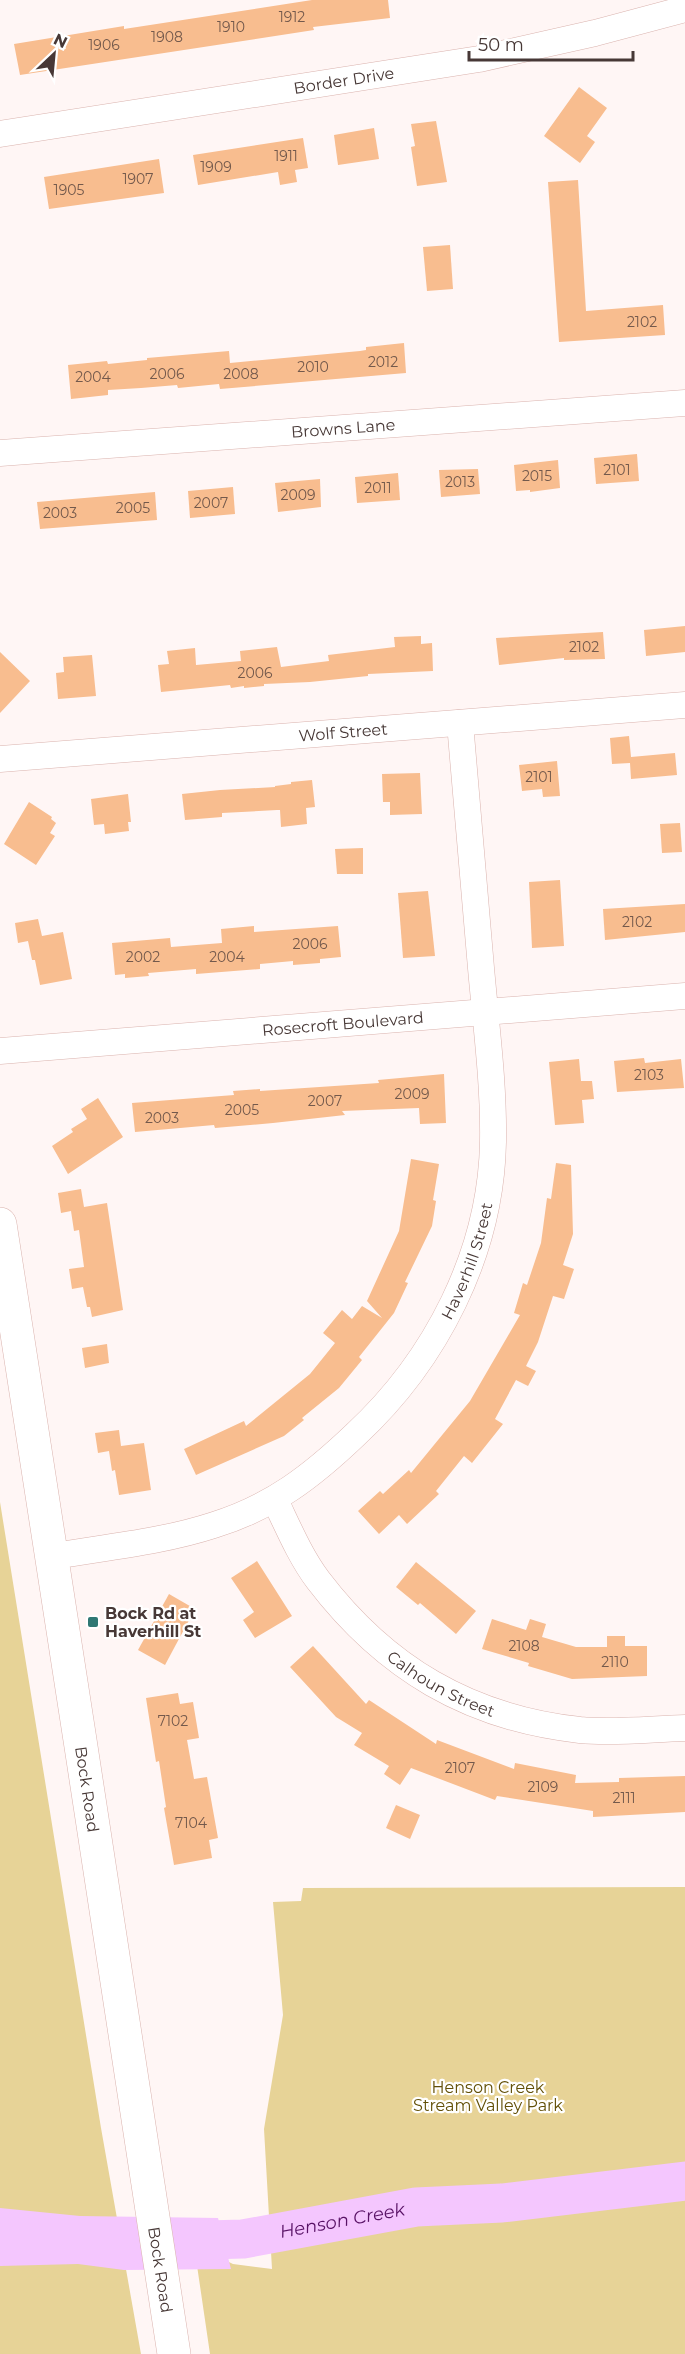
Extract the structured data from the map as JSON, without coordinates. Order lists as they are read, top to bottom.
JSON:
{
  "streets": {
    "main road": ["Bock Road"],
    "street": [
      "Border Drive",
      "Browns Lane",
      "Wolf Street",
      "Rosecroft Boulevard",
      "Haverhill Street",
      "Calhoun Street"
    ]
  },
  "crossings": [
    ["Wolf Street", "Haverhill Street"],
    ["Rosecroft Boulevard", "Haverhill Street"],
    ["Haverhill Street", "Calhoun Street"],
    ["Haverhill Street", "Bock Road"]
  ],
  "water": ["Henson Creek"],
  "parks": ["Henson Creek Stream Valley Park"],
  "places": {
    "transit": ["Bock Rd at Haverhill St"]
  },
  "house_numbers": [
    "1912",
    "1910",
    "1908",
    "1906",
    "1911",
    "1909",
    "1907",
    "1905",
    "2102",
    "2012",
    "2010",
    "2006",
    "2008",
    "2004",
    "2101",
    "2015",
    "2013",
    "2011",
    "2009",
    "2007",
    "2005",
    "2003",
    "2102",
    "2006",
    "2101",
    "2102",
    "2006",
    "2002",
    "2004",
    "2103",
    "2009",
    "2007",
    "2005",
    "2003",
    "2108",
    "2110",
    "7102",
    "2107",
    "2109",
    "2111",
    "7104"
  ],
  "scale_bar": "50 m",
  "north": "top right"
}
